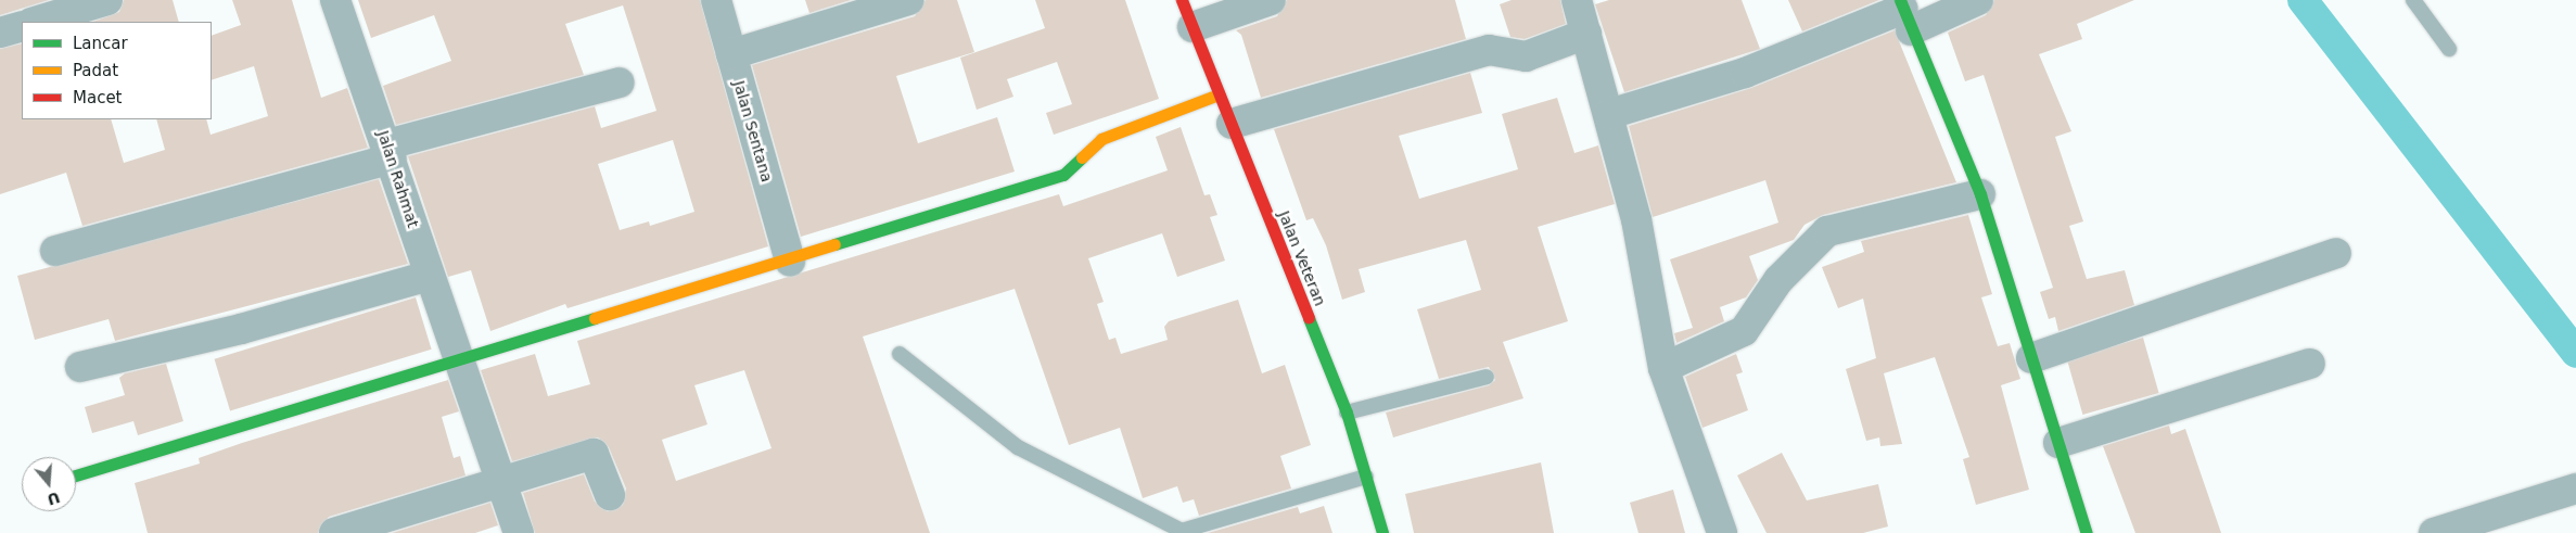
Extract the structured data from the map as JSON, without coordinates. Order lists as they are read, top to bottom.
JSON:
{
  "streets": {
    "street": ["Jalan Sentana", "Jalan Rahmat", "Jalan Veteran"]
  },
  "legend": ["Lancar", "Padat", "Macet"],
  "north": "bottom"
}
